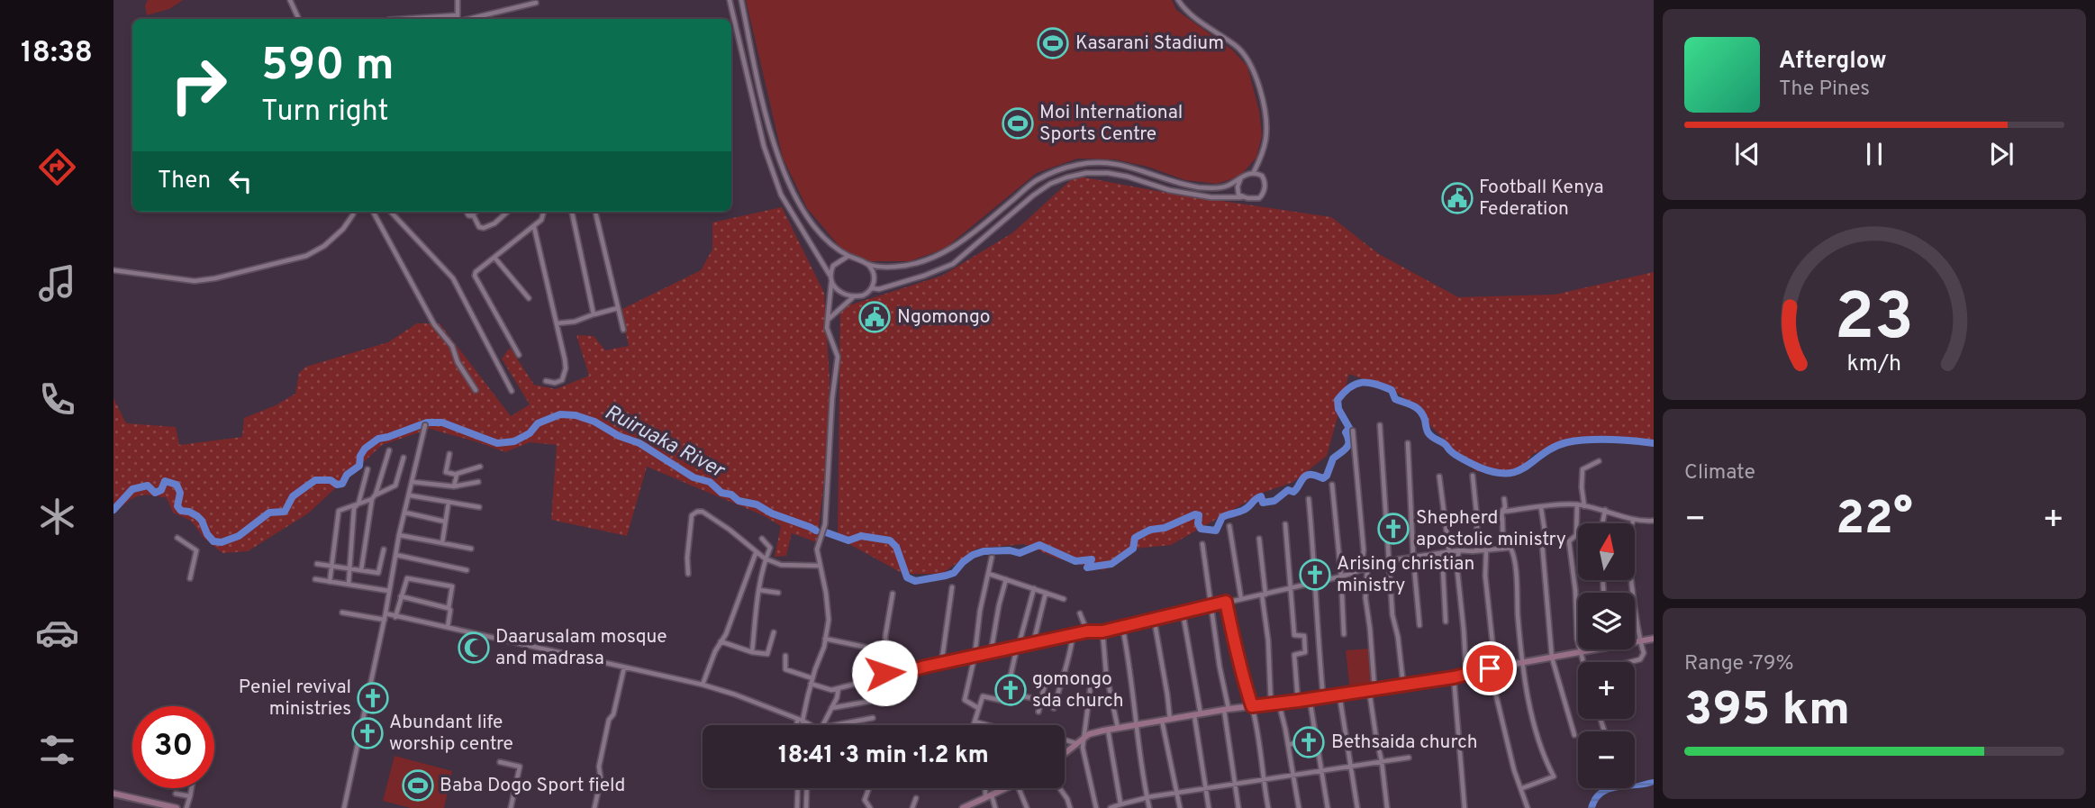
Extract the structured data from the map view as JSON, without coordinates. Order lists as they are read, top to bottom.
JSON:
{
  "water": ["Ruiruaka River"],
  "places": {
    "sports": ["Kasarani Stadium", "Moi International Sports Centre", "Baba Dogo Sport field"],
    "public building": ["Football Kenya Federation", "Ngomongo"],
    "church": [
      "Shepherd apostolic ministry",
      "Arising christian ministry",
      "gomongo sda church",
      "Peniel revival ministries",
      "Abundant life worship centre",
      "Bethsaida church"
    ],
    "mosque": ["Daarusalam mosque and madrasa"]
  },
  "north": "top",
  "page": {
    "tabs": "18:38",
    "turn": ["590 m", "Turn right"],
    "song": ["Afterglow", "The Pines"],
    "then": "Then",
    "tile": [
      "Climate",
      ["Range · 79%", "395 km"]
    ],
    "heat": ["−", "22°", "+"],
    "map_buttons": ["+", "−"],
    "limit": "30",
    "trip": "18:41 · 3 min · 1.2 km",
    "gauge": ["23", "km/h"]
  }
}
